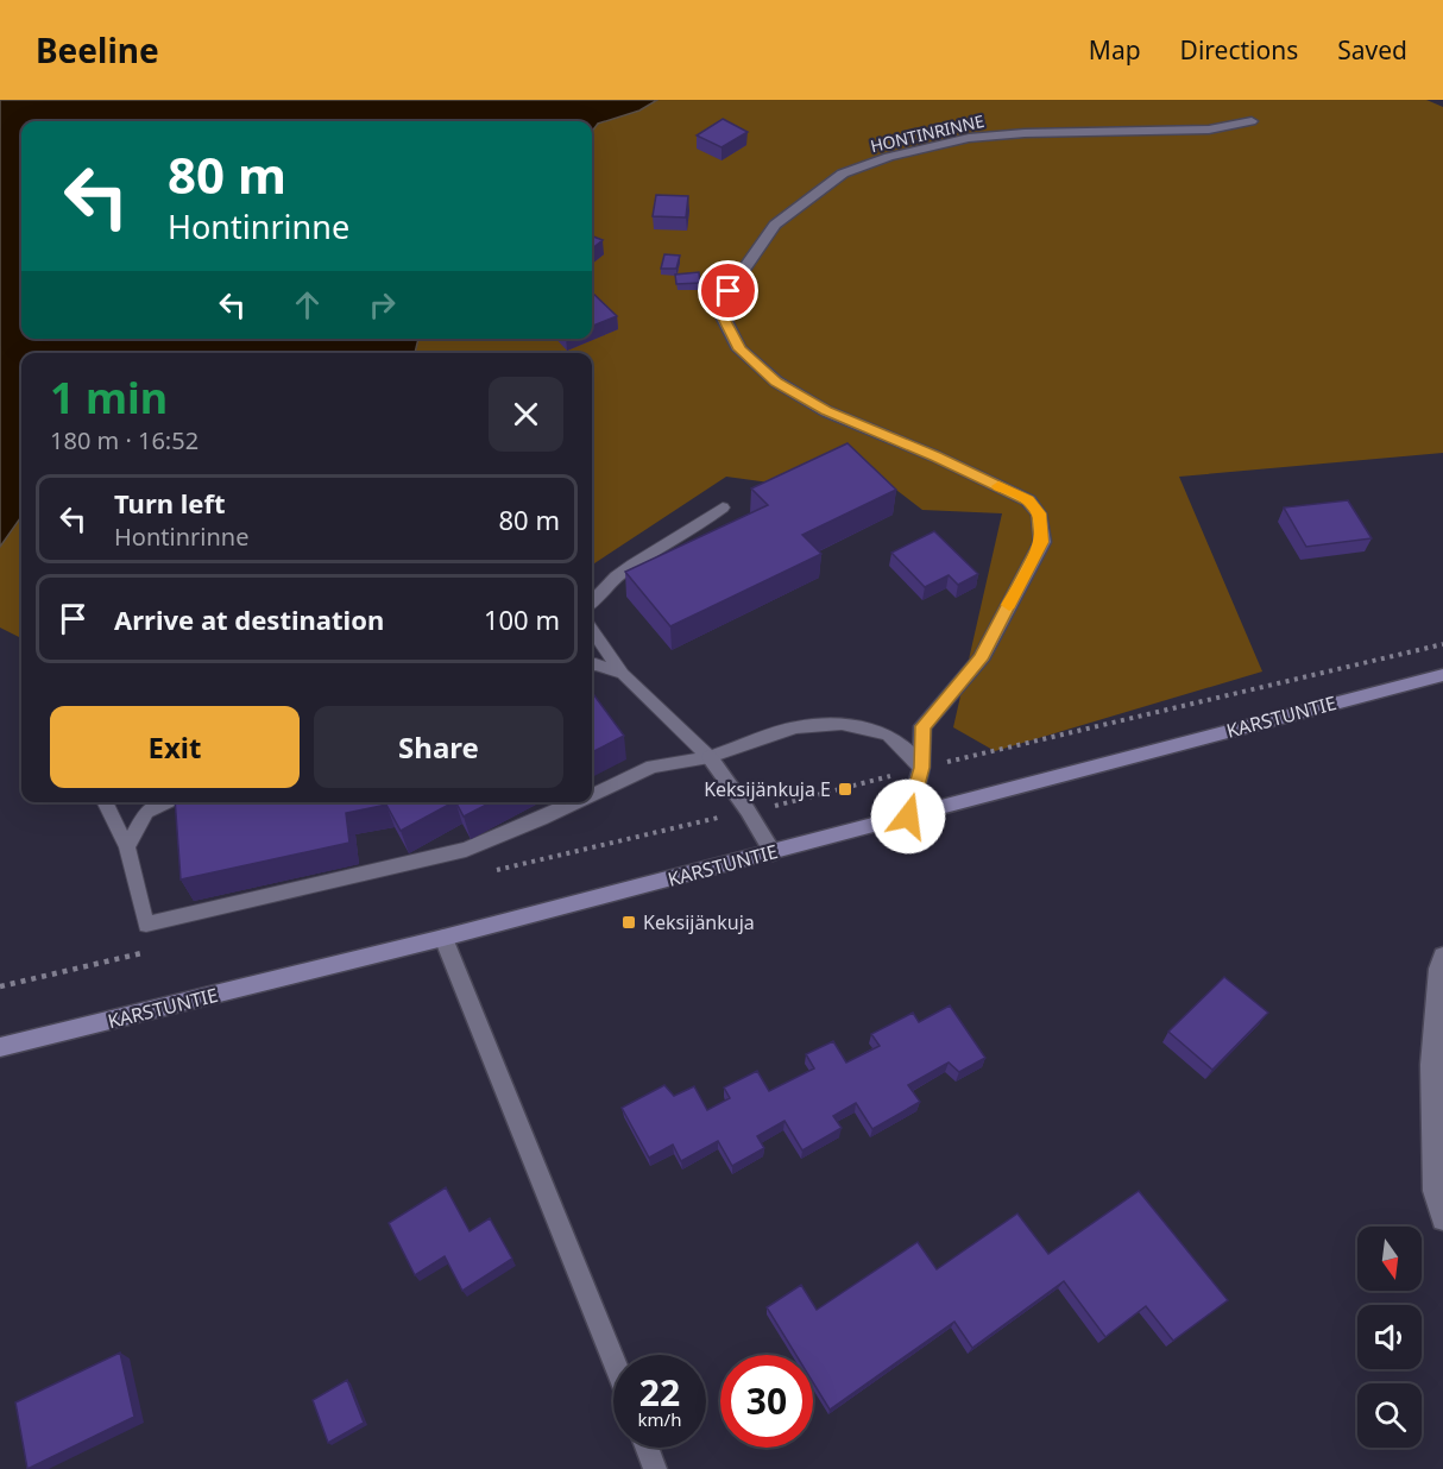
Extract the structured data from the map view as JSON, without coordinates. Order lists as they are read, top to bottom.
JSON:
{
  "streets": {
    "street": ["HONTINRINNE", "KARSTUNTIE"]
  },
  "crossings": [
    ["HONTINRINNE", "KARSTUNTIE"]
  ],
  "places": {
    "transit": ["Keksijänkuja E", "Keksijänkuja"]
  },
  "north": "bottom",
  "page": {
    "header": "Beeline",
    "nav": ["Map", "Directions", "Saved"],
    "turn": ["80 m", "Hontinrinne"],
    "heading": ["1 min", "180 m · 16:52"],
    "list": [
      {
        "name": "Turn left",
        "note": "Hontinrinne",
        "value": "80 m"
      },
      {
        "name": "Arrive at destination",
        "value": "100 m"
      }
    ],
    "buttons": ["Exit", "Share"],
    "speed": "22 km/h",
    "limit": "30"
  }
}
